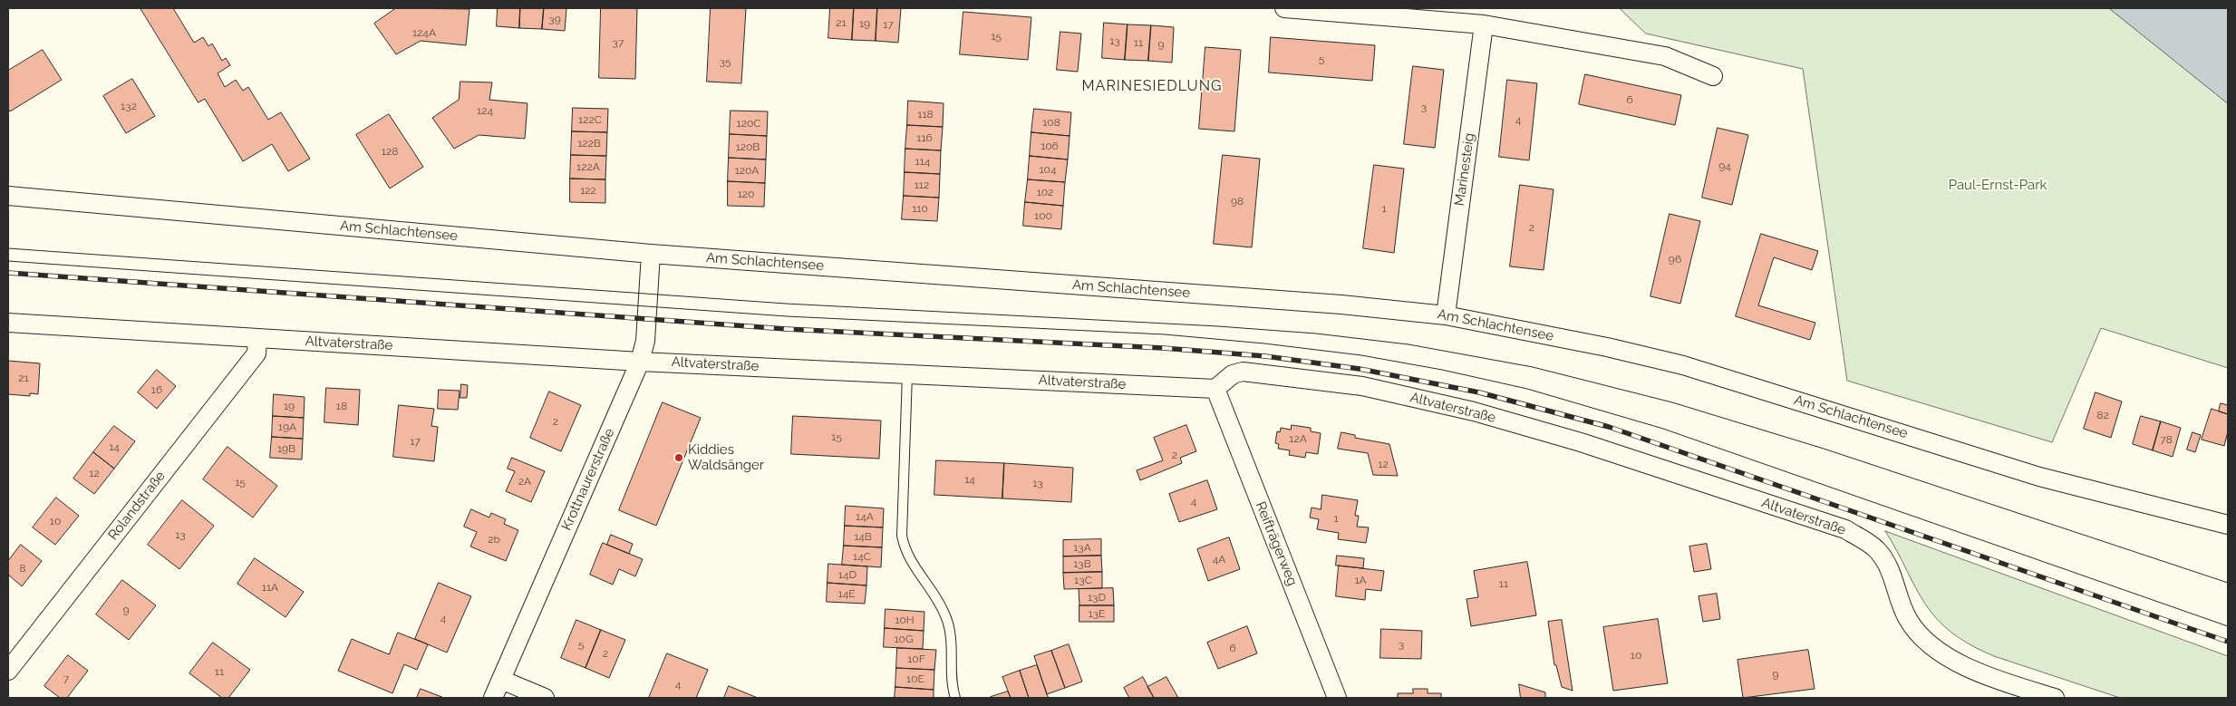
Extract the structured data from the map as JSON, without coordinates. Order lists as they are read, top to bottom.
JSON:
{
  "streets": {
    "street": [
      "Marinesteig",
      "Am Schlachtensee",
      "Altvaterstraße",
      "Krottnaurerstraße",
      "Rolandstraße",
      "Reifträgerweg"
    ]
  },
  "crossings": [
    ["Marinesteig", "Am Schlachtensee"],
    ["Am Schlachtensee", "Krottnaurerstraße"],
    ["Altvaterstraße", "Krottnaurerstraße"],
    ["Altvaterstraße", "Rolandstraße"],
    ["Altvaterstraße", "Reifträgerweg"]
  ],
  "districts": ["MARINESIEDLUNG"],
  "parks": ["Paul-Ernst-Park"],
  "places": ["Kiddies Waldsänger"],
  "house_numbers": [
    "39",
    "21",
    "19",
    "17",
    "124A",
    "15",
    "13",
    "37",
    "11",
    "9",
    "5",
    "35",
    "6",
    "132",
    "3",
    "124",
    "118",
    "122C",
    "4",
    "108",
    "120C",
    "116",
    "122B",
    "106",
    "120B",
    "128",
    "114",
    "94",
    "122A",
    "104",
    "120A",
    "112",
    "122",
    "102",
    "120",
    "98",
    "110",
    "1",
    "100",
    "2",
    "96",
    "21",
    "16",
    "19",
    "18",
    "82",
    "2",
    "19A",
    "15",
    "12A",
    "78",
    "17",
    "14",
    "19B",
    "2",
    "12",
    "12",
    "14",
    "2A",
    "15",
    "13",
    "4",
    "14A",
    "1",
    "10",
    "13",
    "14B",
    "2b",
    "13A",
    "14C",
    "4A",
    "13B",
    "8",
    "14D",
    "13C",
    "1A",
    "11",
    "11A",
    "14E",
    "13D",
    "9",
    "13E",
    "4",
    "10H",
    "10G",
    "5",
    "3",
    "6",
    "2",
    "10",
    "10F",
    "11",
    "9",
    "7",
    "10E",
    "4"
  ]
}
